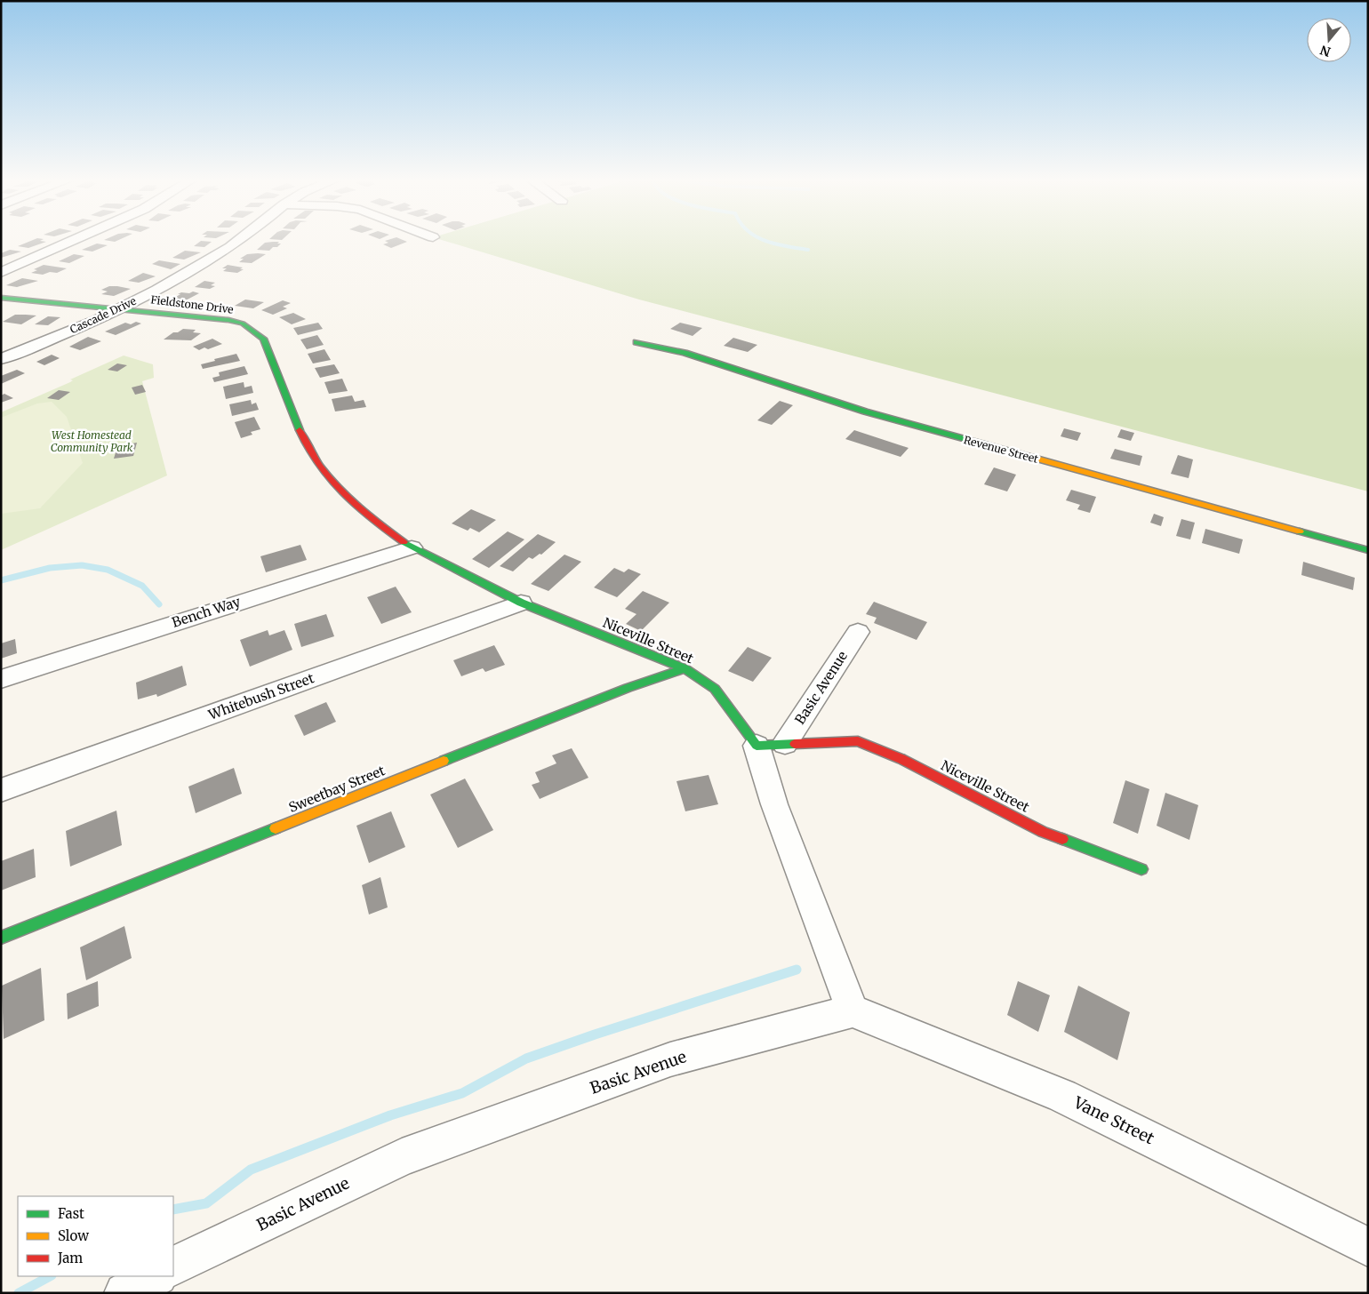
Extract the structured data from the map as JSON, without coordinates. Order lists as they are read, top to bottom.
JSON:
{
  "streets": {
    "street": [
      "Fieldstone Drive",
      "Cascade Drive",
      "Revenue Street",
      "Bench Way",
      "Niceville Street",
      "Basic Avenue",
      "Whitebush Street",
      "Sweetbay Street",
      "Vane Street"
    ]
  },
  "crossings": [
    ["Fieldstone Drive", "Cascade Drive"],
    ["Fieldstone Drive", "Niceville Street"],
    ["Bench Way", "Niceville Street"],
    ["Niceville Street", "Basic Avenue"],
    ["Niceville Street", "Whitebush Street"],
    ["Niceville Street", "Sweetbay Street"],
    ["Basic Avenue", "Vane Street"]
  ],
  "parks": ["West Homestead Community Park"],
  "legend": ["Fast", "Slow", "Jam"],
  "north": "bottom"
}
